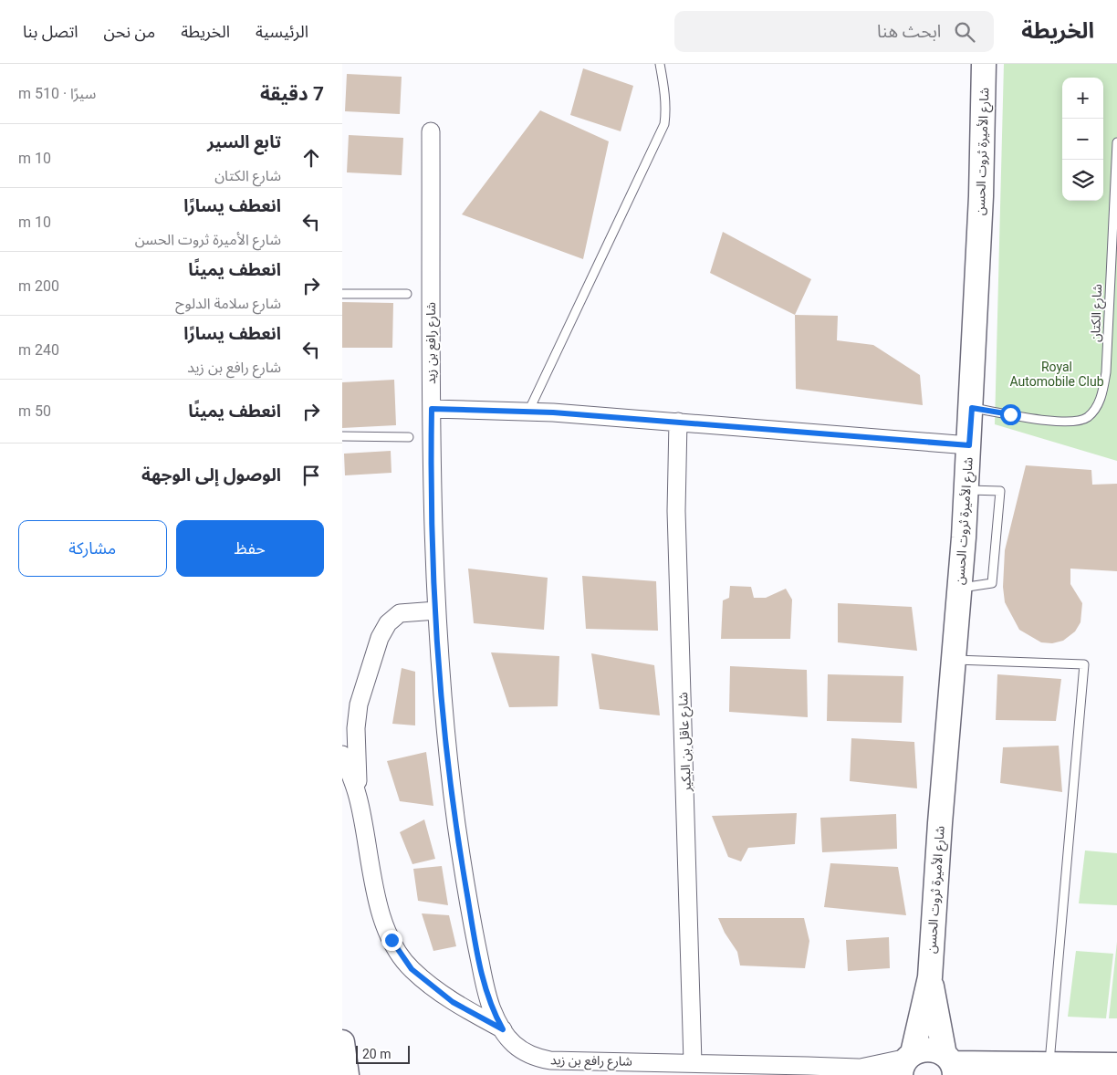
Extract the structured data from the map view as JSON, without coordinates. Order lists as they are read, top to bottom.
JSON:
{
  "streets": {
    "street": ["شارع الأميرة ثروت الحسن", "شارع رافع بن زيد", "شارع عاقل بن البكير"],
    "lane": ["شارع الكتان"]
  },
  "crossings": [
    ["شارع الأميرة ثروت الحسن", "شارع الكتان"],
    ["شارع الأميرة ثروت الحسن", "شارع رافع بن زيد"],
    ["شارع رافع بن زيد", "شارع عاقل بن البكير"]
  ],
  "parks": ["Royal Automobile Club"],
  "scale_bar": "20 m",
  "page": {
    "header": "الخريطة",
    "search": "ابحث هنا",
    "nav": [
      "الرئيسية",
      "الخريطة",
      "من نحن",
      "اتصل بنا"
    ],
    "heading": ["7 دقيقة", "سيرًا · 510 m"],
    "map_buttons": ["+", "−"],
    "list": [
      ["تابع السير", "شارع الكتان", "10 m"],
      ["انعطف يسارًا", "شارع الأميرة ثروت الحسن", "10 m"],
      ["انعطف يمينًا", "شارع سلامة الدلوح", "200 m"],
      ["انعطف يسارًا", "شارع رافع بن زيد", "240 m"],
      ["انعطف يمينًا", "50 m"],
      "الوصول إلى الوجهة"
    ],
    "buttons": ["حفظ", "مشاركة"],
    "scale": "20 m"
  }
}
